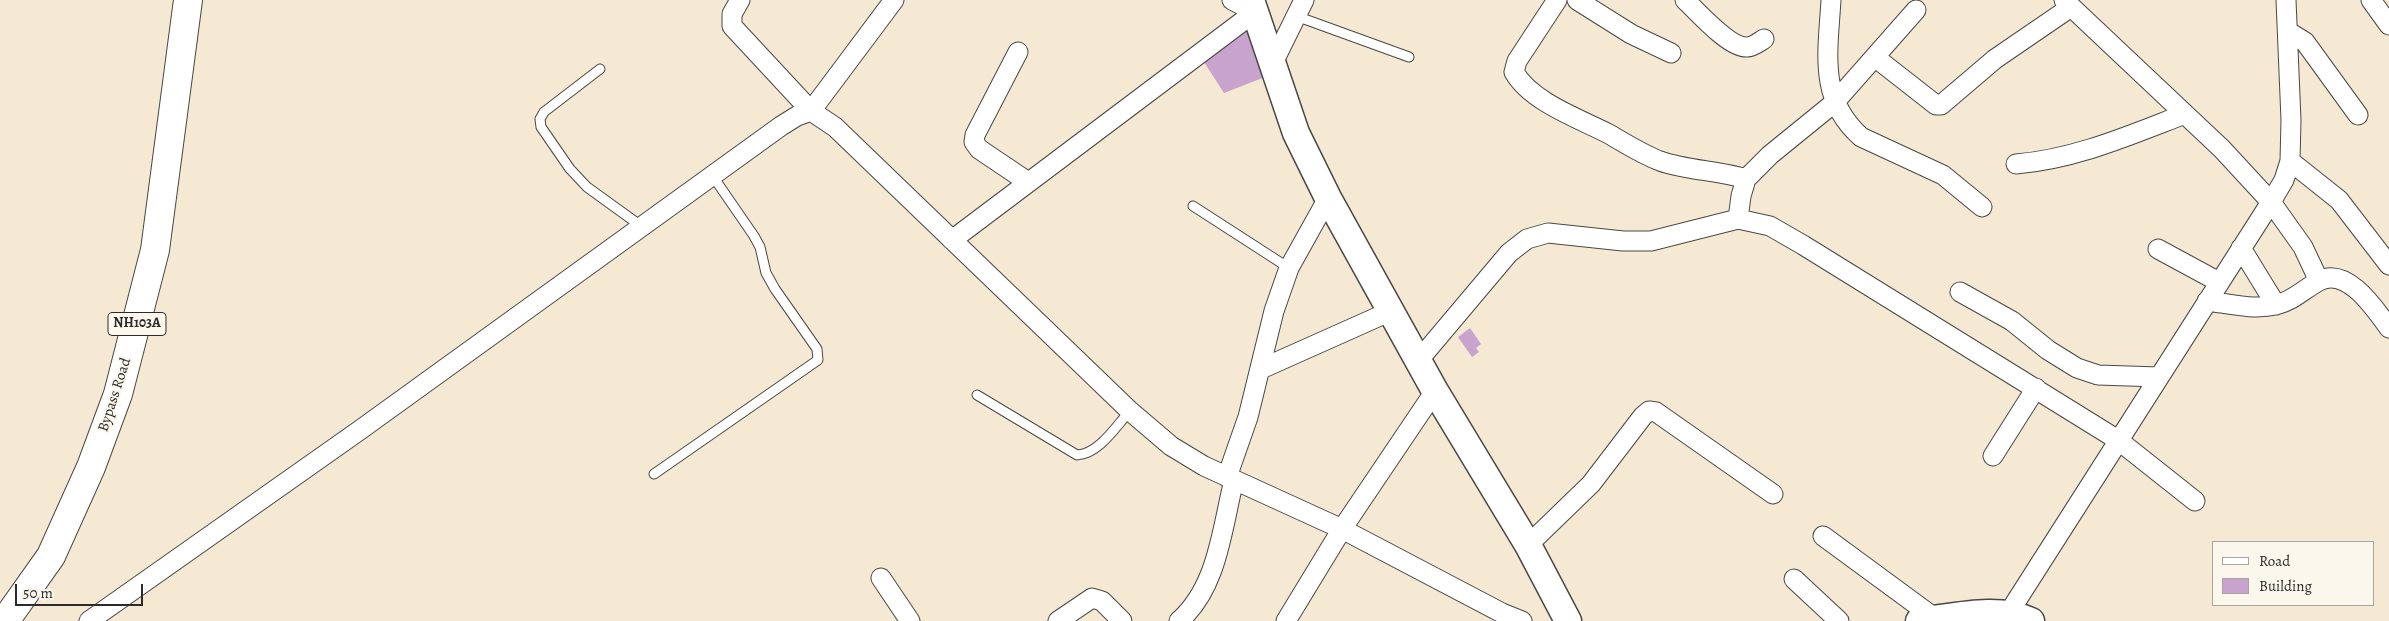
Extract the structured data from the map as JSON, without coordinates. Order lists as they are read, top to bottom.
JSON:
{
  "streets": {
    "highway": ["NH103A", "Bypass Road"]
  },
  "legend": ["Road", "Building"],
  "scale_bar": "50 m"
}
